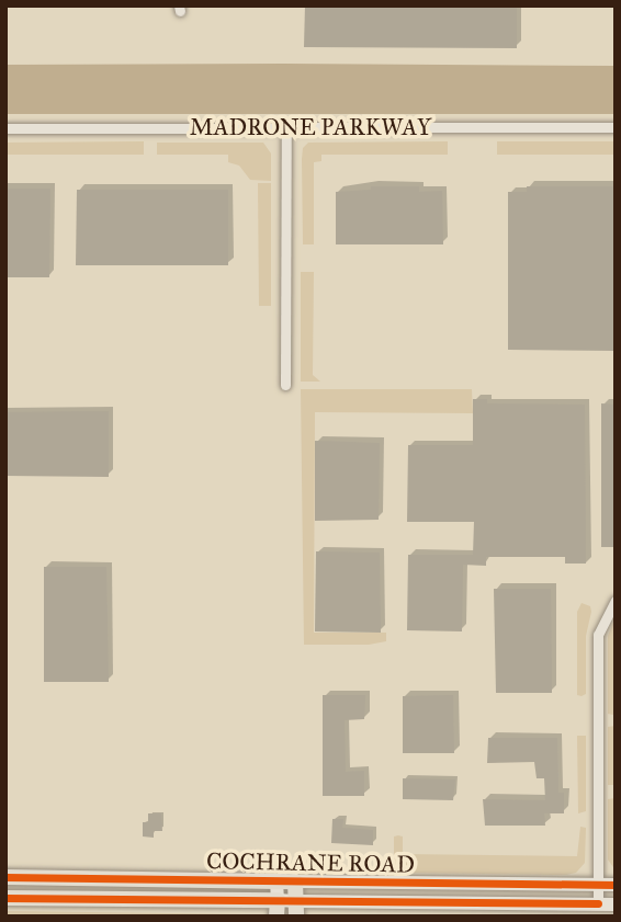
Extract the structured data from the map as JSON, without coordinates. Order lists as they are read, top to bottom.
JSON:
{
  "streets": {
    "main road": ["COCHRANE ROAD"],
    "street": ["MADRONE PARKWAY"]
  }
}
